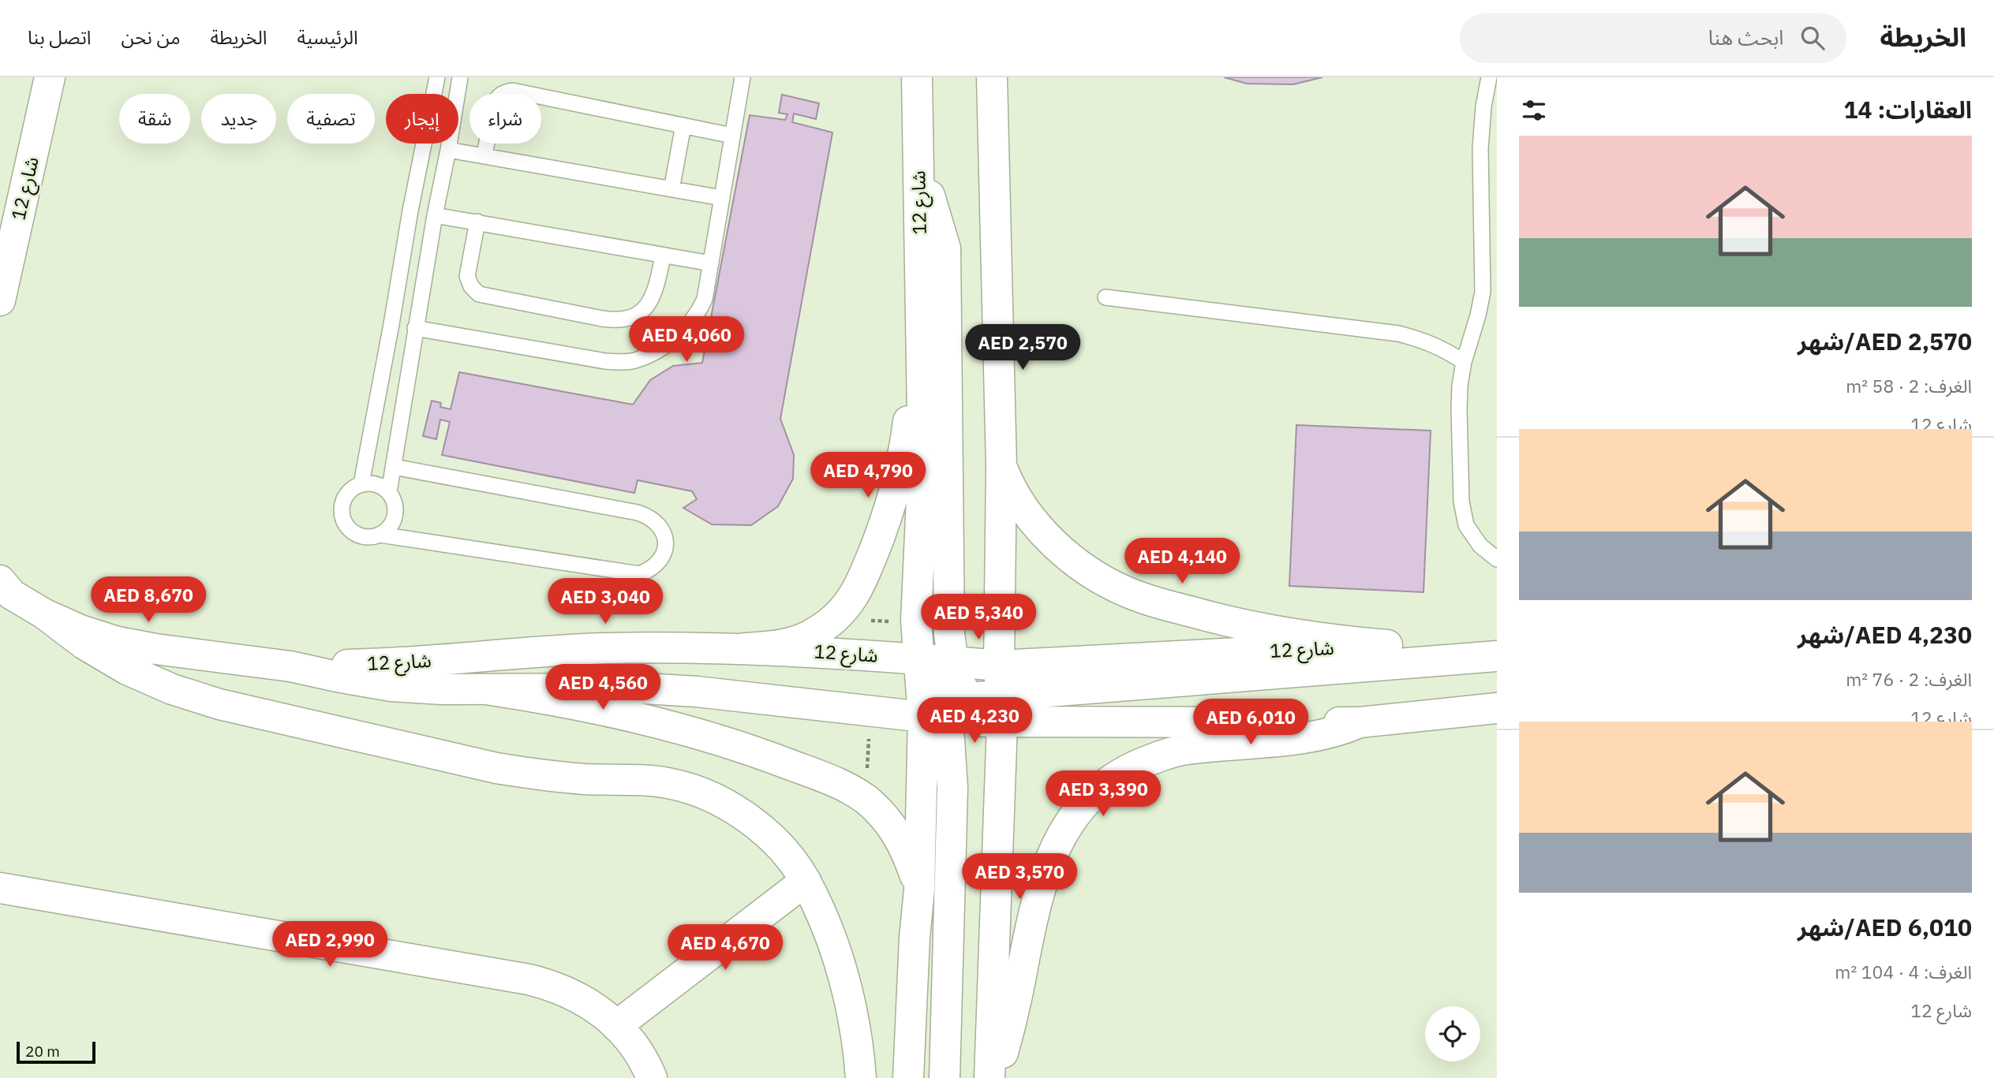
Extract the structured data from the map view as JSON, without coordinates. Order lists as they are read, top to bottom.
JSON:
{
  "streets": {
    "street": ["شارع 12"]
  },
  "scale_bar": "20 m",
  "page": {
    "header": "الخريطة",
    "search": "ابحث هنا",
    "nav": [
      "الرئيسية",
      "الخريطة",
      "من نحن",
      "اتصل بنا"
    ],
    "heading": "العقارات: 14",
    "chip": [
      "شراء",
      "إيجار",
      "تصفية",
      "جديد",
      "شقة"
    ],
    "list": [
      {
        "name": "AED 2,570/شهر",
        "note": "الغرف: 2 · 58 m² · شارع 12"
      },
      {
        "name": "AED 4,230/شهر",
        "note": "الغرف: 2 · 76 m² · شارع 12"
      },
      {
        "name": "AED 6,010/شهر",
        "note": "الغرف: 4 · 104 m² · شارع 12"
      }
    ],
    "price": [
      "AED 4,060",
      "AED 2,570",
      "AED 4,790",
      "AED 4,140",
      "AED 8,670",
      "AED 3,040",
      "AED 5,340",
      "AED 4,560",
      "AED 4,230",
      "AED 6,010",
      "AED 3,390",
      "AED 3,570",
      "AED 2,990",
      "AED 4,670"
    ],
    "scale": "20 m"
  }
}
